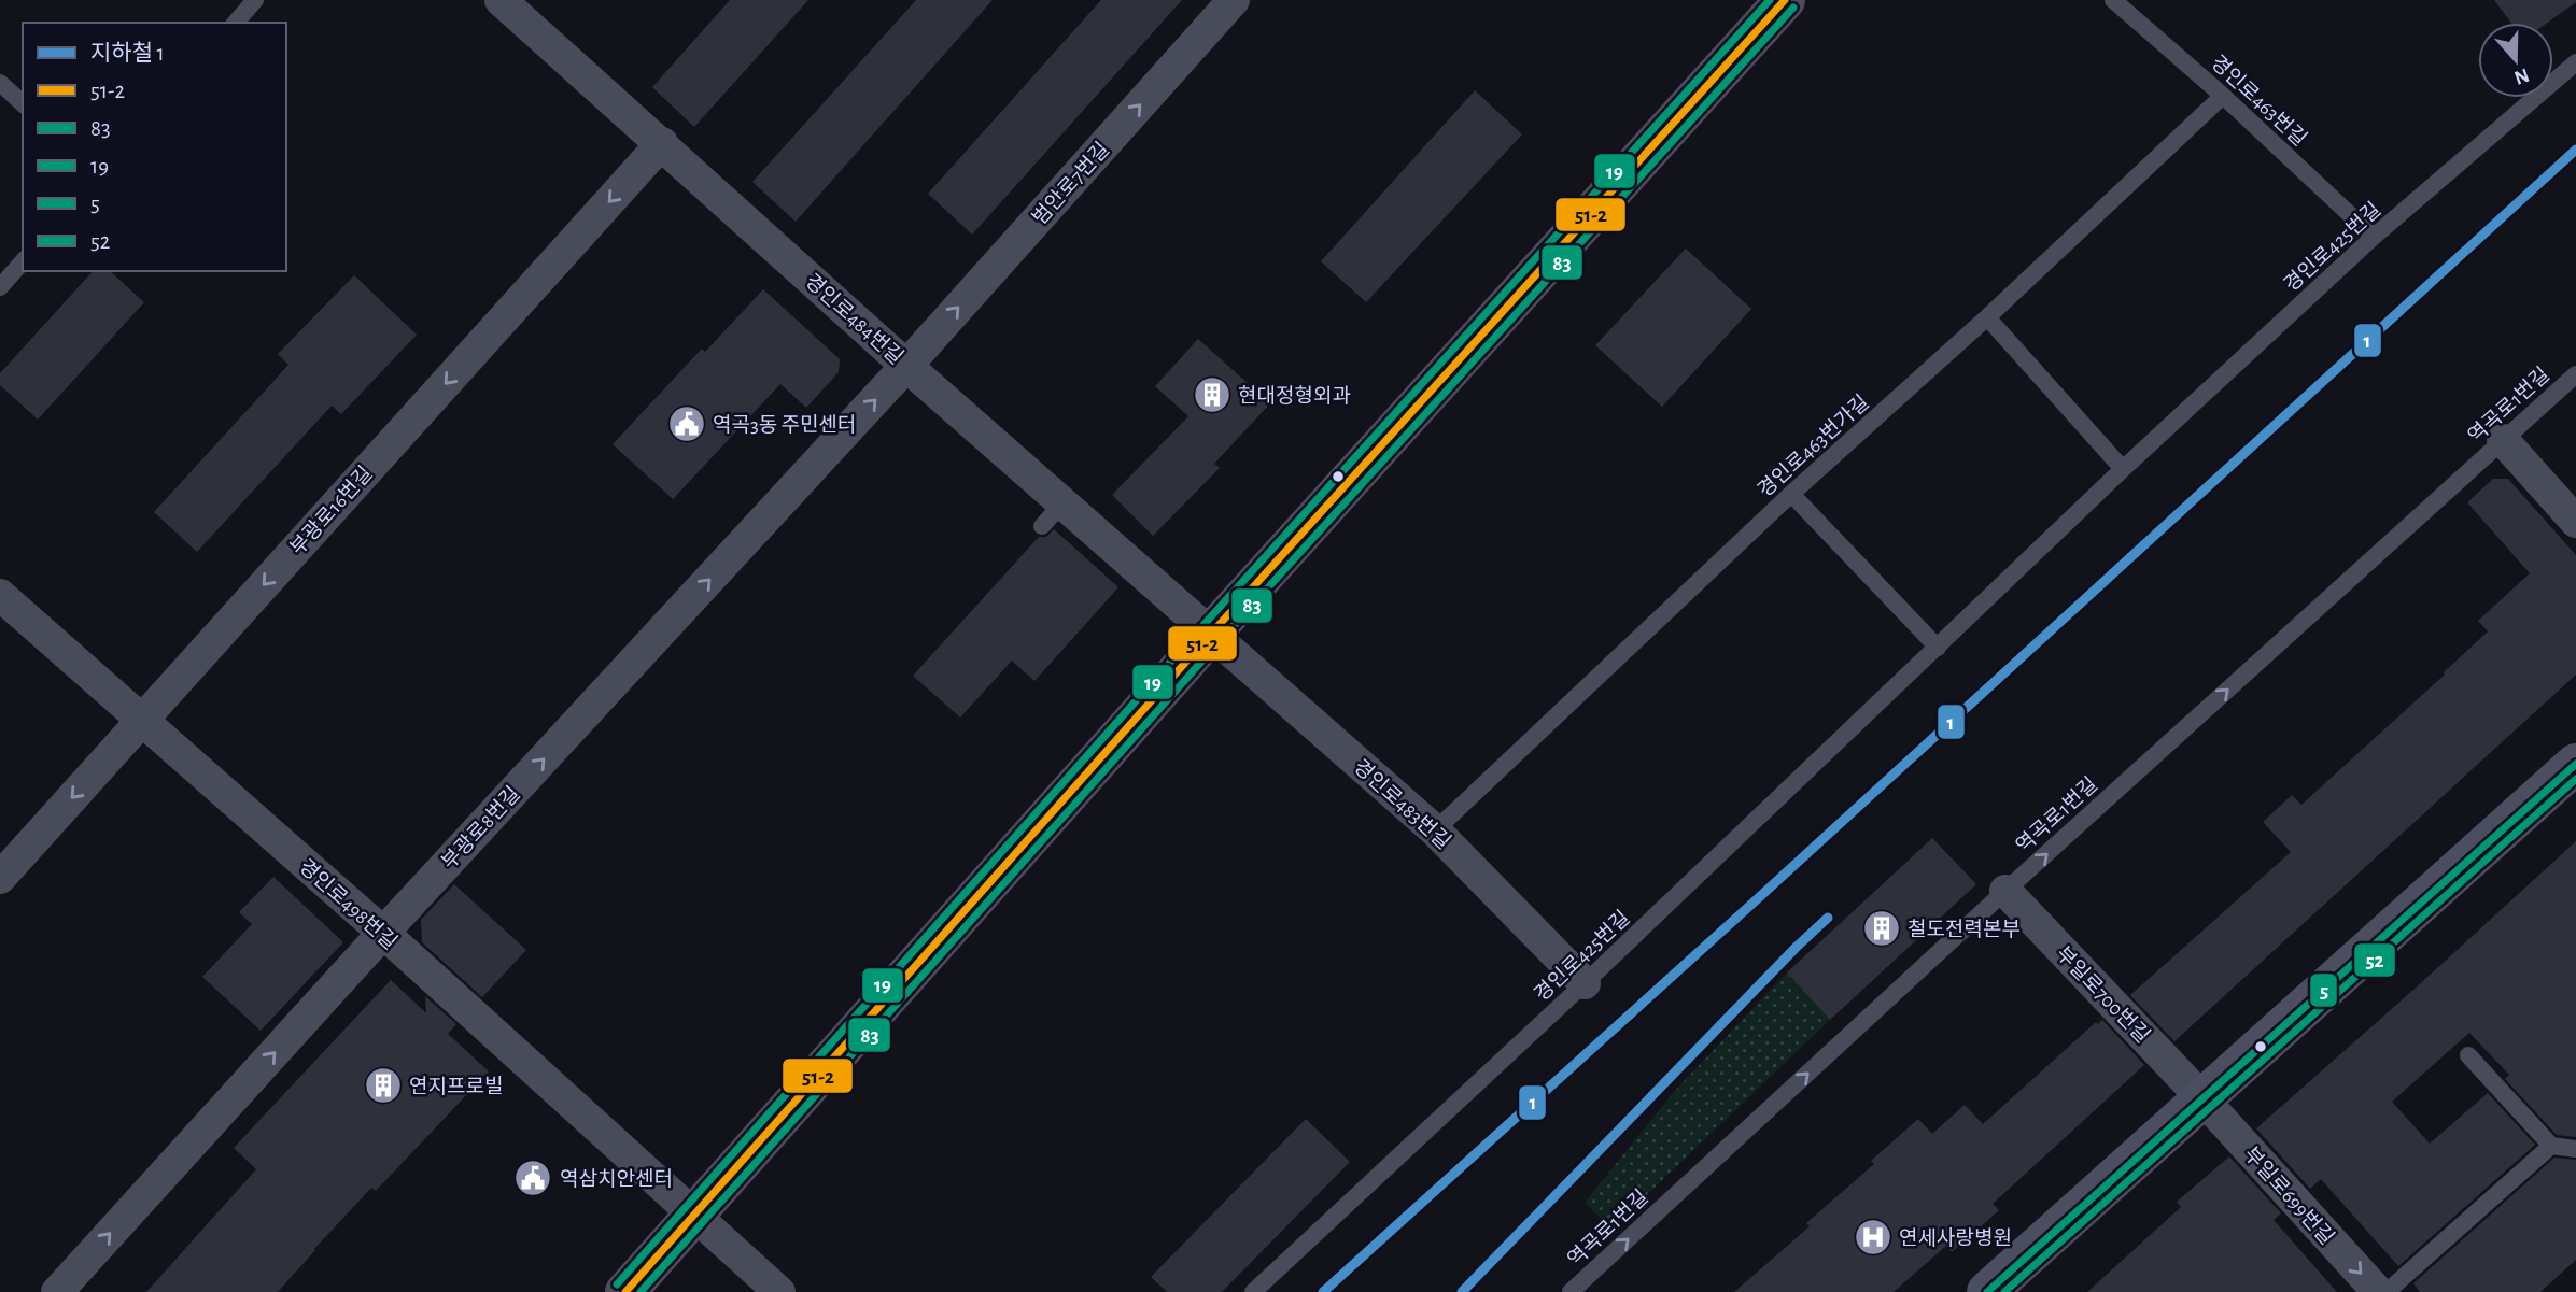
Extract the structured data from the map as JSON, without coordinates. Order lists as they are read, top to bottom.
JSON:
{
  "streets": {
    "street": [
      "범안로7번길",
      "경인로484번길",
      "부광로16번길",
      "경인로483번길",
      "부광로8번길",
      "경인로498번길",
      "부일로700번길",
      "부일로699번길"
    ],
    "lane": [
      "경인로463번길",
      "경인로425번길",
      "역곡로1번길",
      "경인로463번가길"
    ]
  },
  "crossings": [
    ["경인로463번길", "경인로425번길"],
    ["경인로463번길", "경인로463번가길"],
    ["범안로7번길", "경인로484번길"],
    ["범안로7번길", "부광로8번길"],
    ["경인로425번길", "경인로483번길"],
    ["경인로484번길", "부광로16번길"],
    ["경인로484번길", "경인로483번길"],
    ["경인로484번길", "부광로8번길"],
    ["역곡로1번길", "부일로700번길"],
    ["경인로463번가길", "경인로483번길"],
    ["부광로16번길", "경인로498번길"],
    ["부광로8번길", "경인로498번길"],
    ["부일로700번길", "부일로699번길"]
  ],
  "one_way": [
    "범안로7번길",
    "역곡로1번길",
    "부광로16번길",
    "부광로8번길",
    "부일로699번길"
  ],
  "places": {
    "building": ["현대정형외과", "철도전력본부", "연지프로빌"],
    "public building": ["역곡3동 주민센터", "역삼치안센터"],
    "hospital": ["연세사랑병원"]
  },
  "lines": [
    "transit line 51-2",
    "transit line 19",
    "transit line 83",
    "metro line 1",
    "transit line 5",
    "transit line 52"
  ],
  "legend": [
    "지하철 1",
    "51-2",
    "83",
    "19",
    "5",
    "52"
  ],
  "north": "bottom"
}
